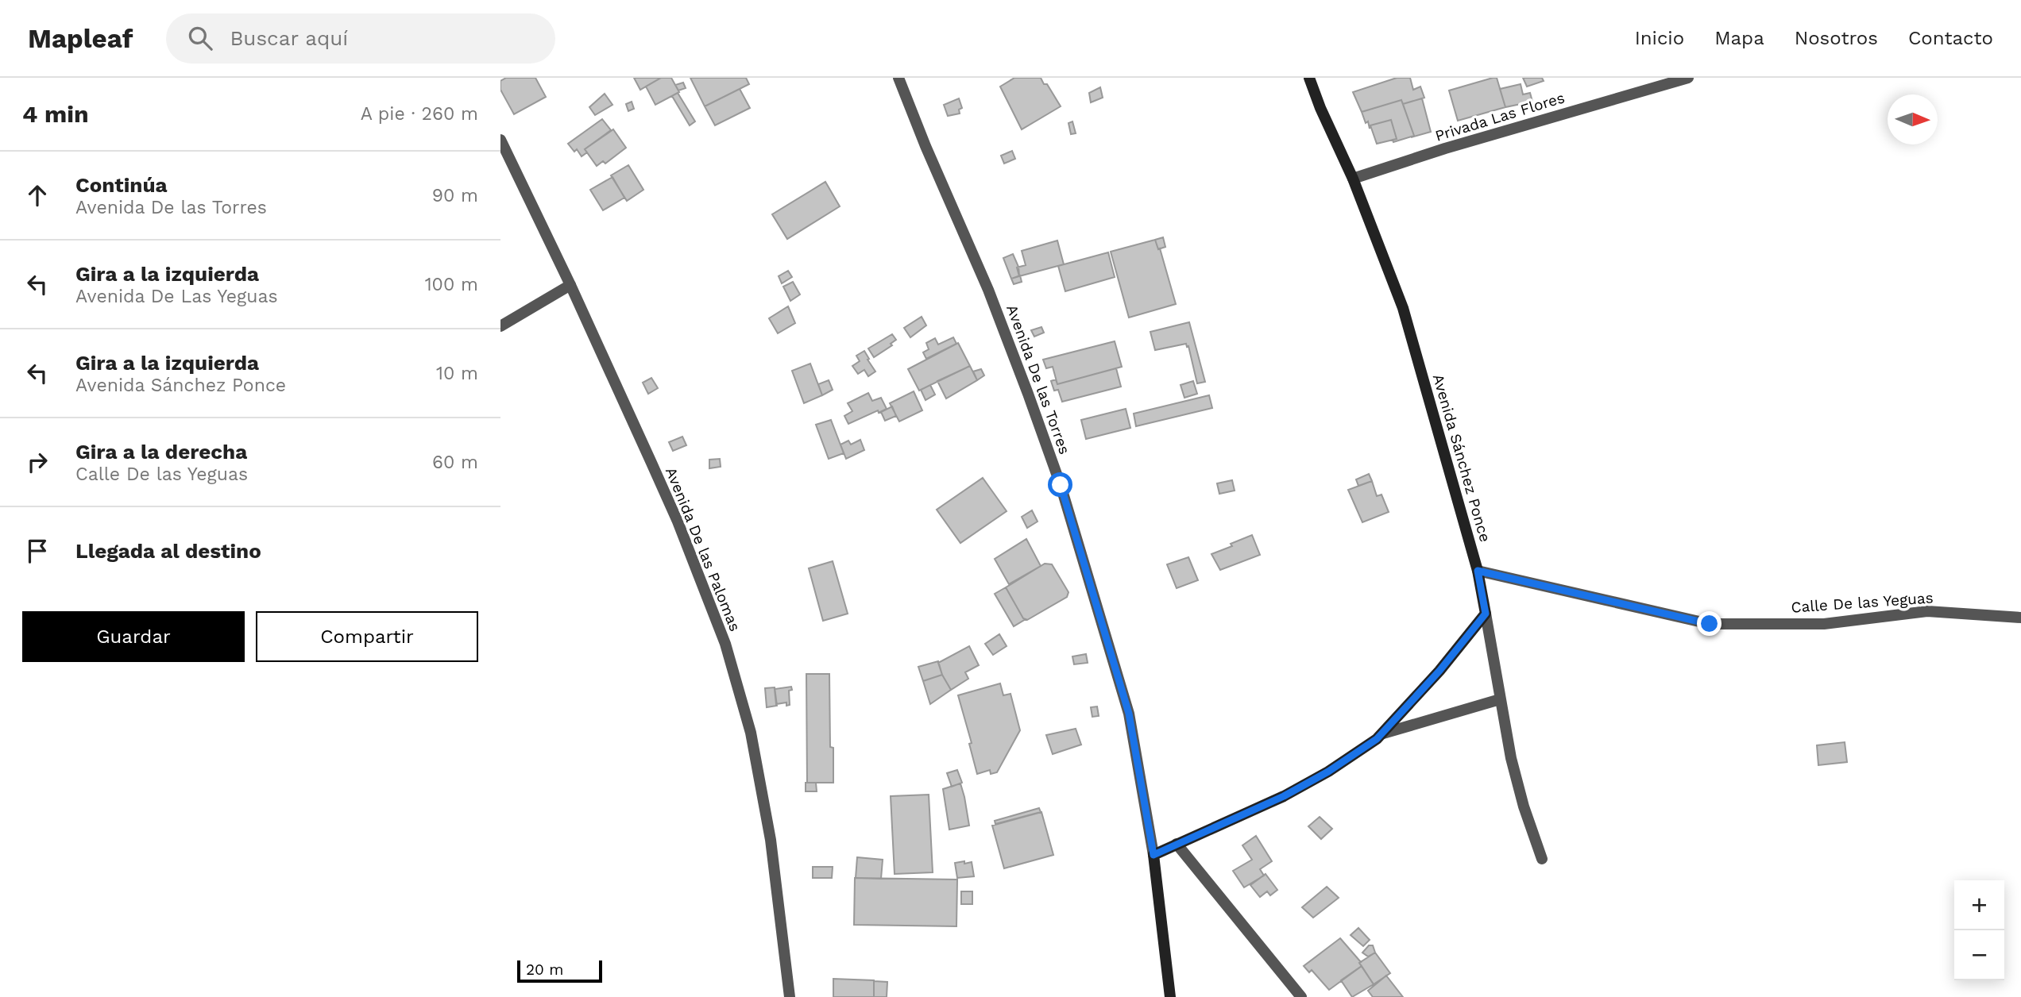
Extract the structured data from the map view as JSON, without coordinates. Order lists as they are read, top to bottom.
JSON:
{
  "streets": {
    "street": [
      "Privada Las Flores",
      "Avenida De las Torres",
      "Avenida Sánchez Ponce",
      "Avenida De las Palomas",
      "Calle De las Yeguas"
    ]
  },
  "crossings": [
    ["Privada Las Flores", "Avenida Sánchez Ponce"],
    ["Avenida Sánchez Ponce", "Calle De las Yeguas"]
  ],
  "scale_bar": "20 m",
  "north": "right",
  "page": {
    "header": "Mapleaf",
    "search": "Buscar aquí",
    "nav": [
      "Inicio",
      "Mapa",
      "Nosotros",
      "Contacto"
    ],
    "heading": ["4 min", "A pie · 260 m"],
    "list": [
      ["Continúa", "Avenida De las Torres", "90 m"],
      ["Gira a la izquierda", "Avenida De Las Yeguas", "100 m"],
      ["Gira a la izquierda", "Avenida Sánchez Ponce", "10 m"],
      ["Gira a la derecha", "Calle De las Yeguas", "60 m"],
      "Llegada al destino"
    ],
    "buttons": ["Guardar", "Compartir"],
    "map_buttons": ["+", "−"],
    "scale": "20 m"
  }
}
